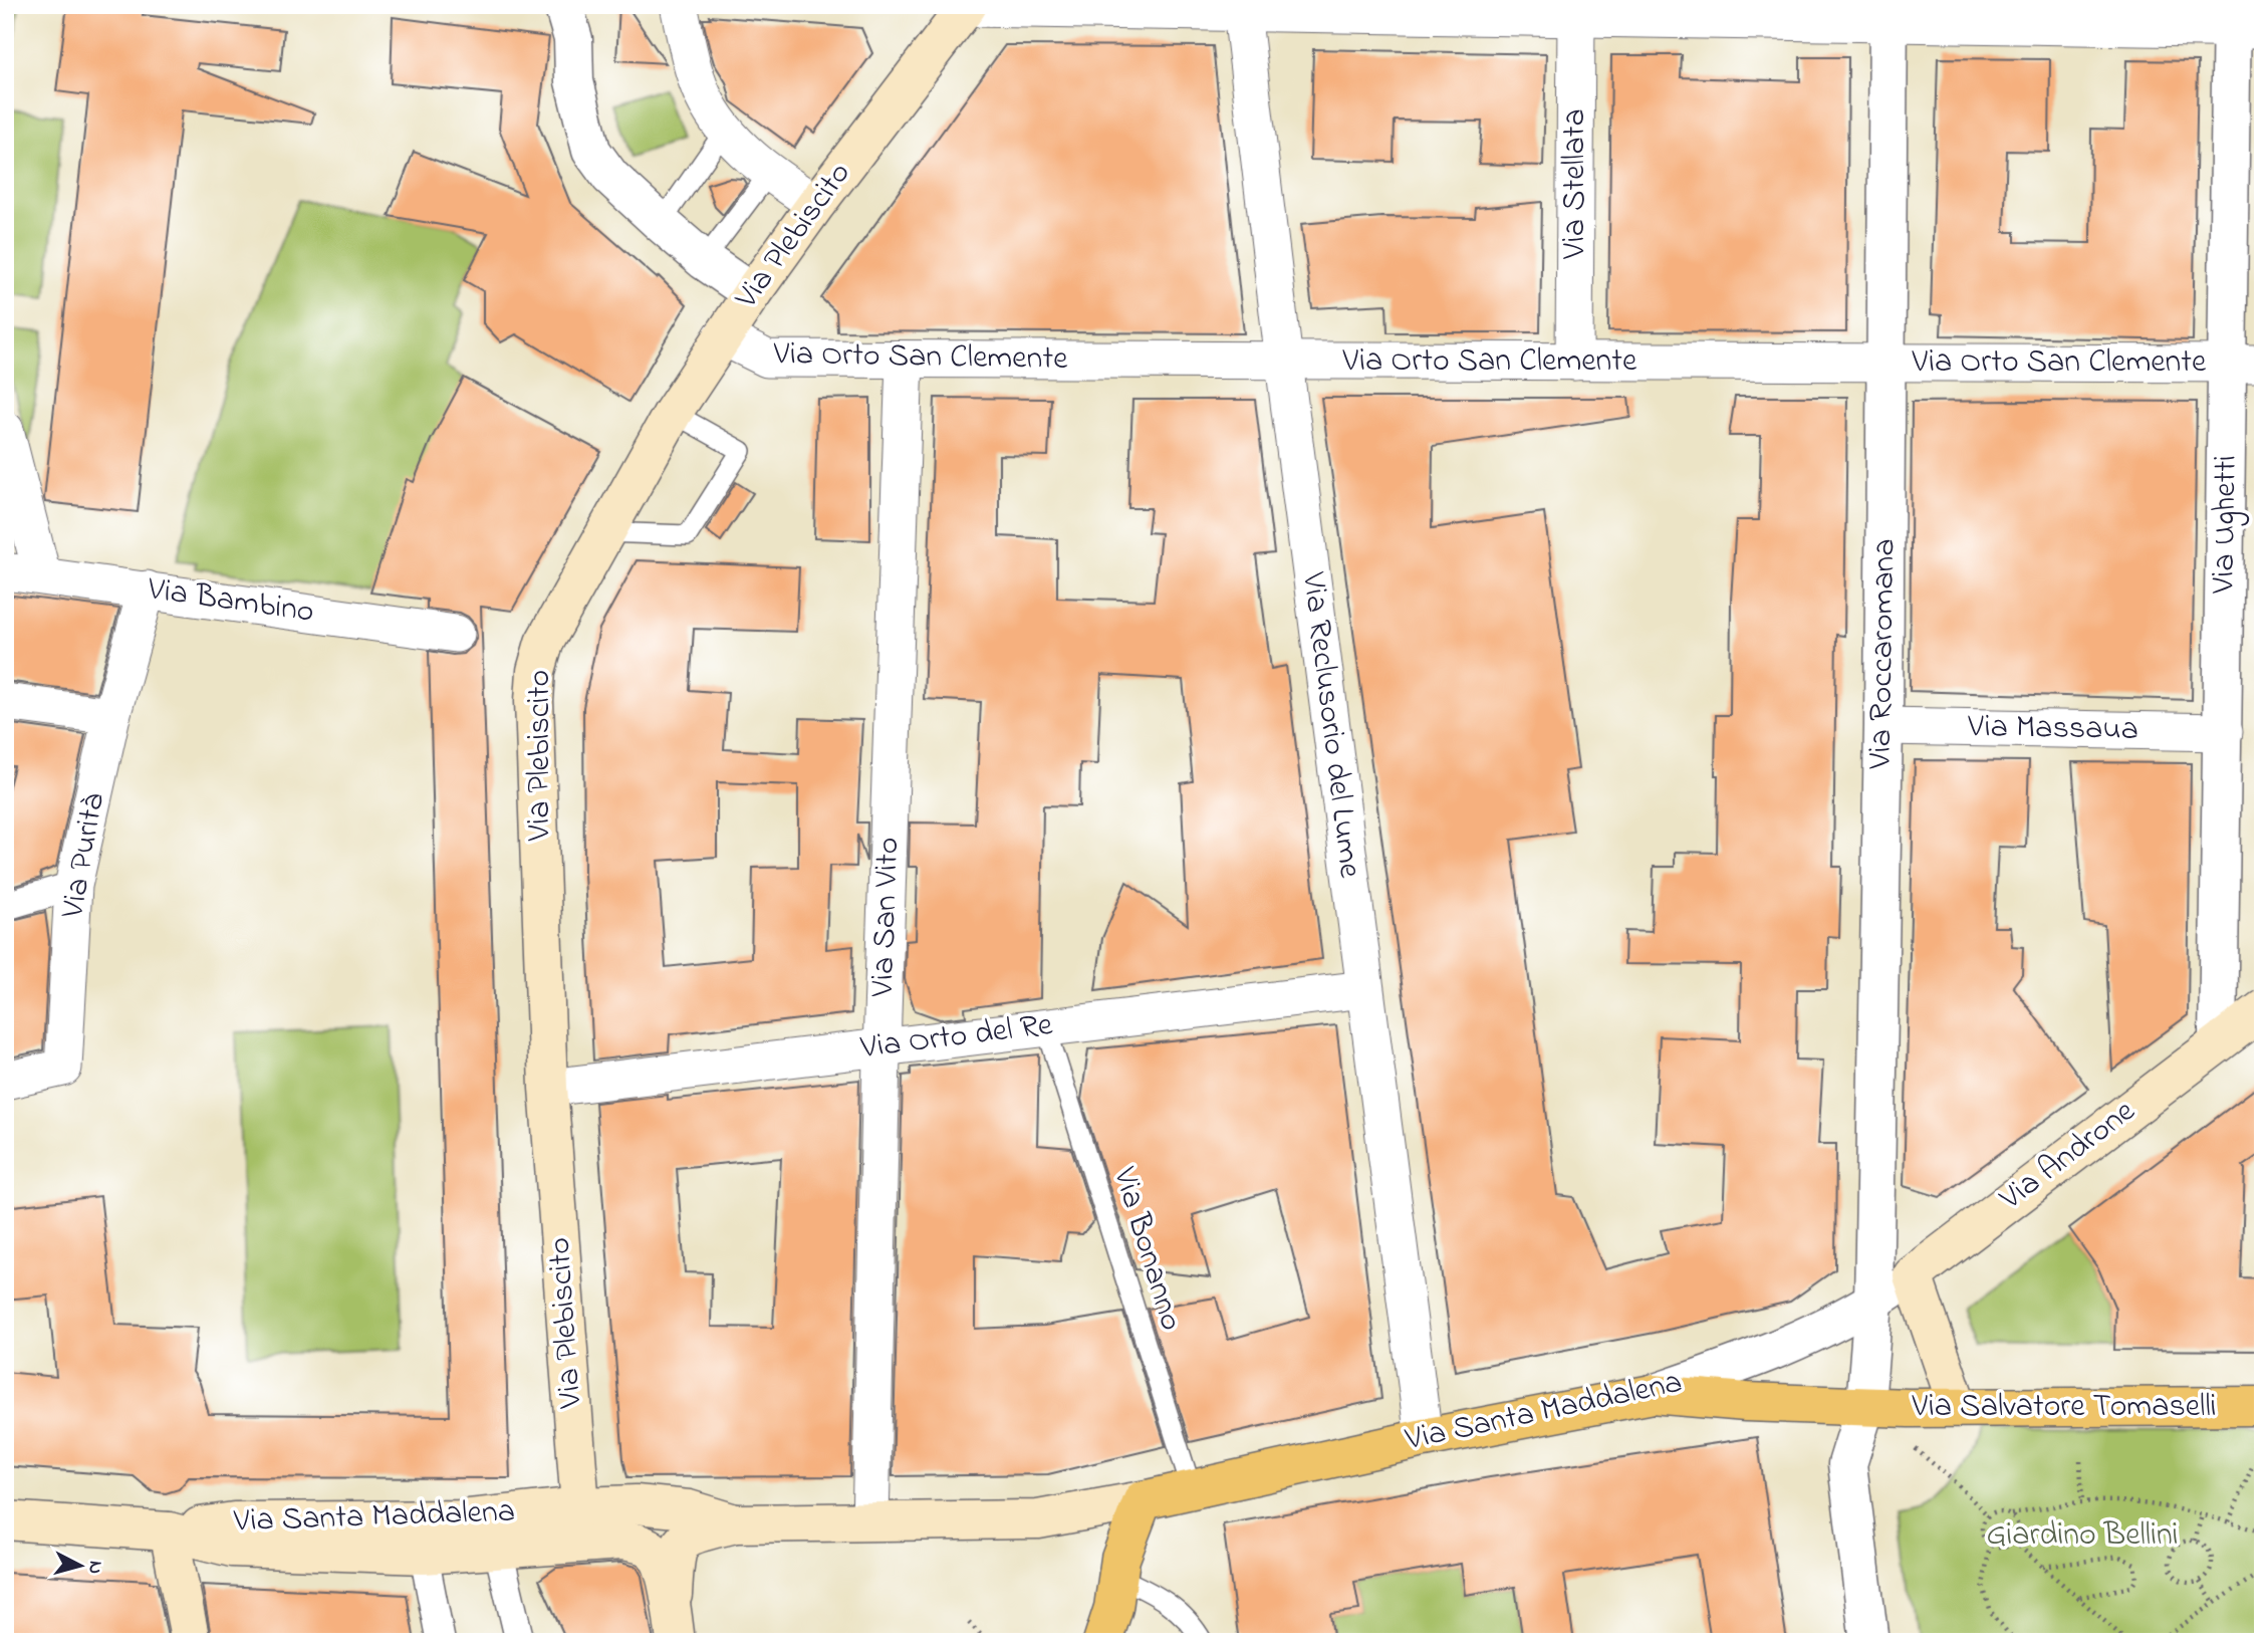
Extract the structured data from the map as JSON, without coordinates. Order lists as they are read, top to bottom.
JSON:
{
  "streets": {
    "main road": [
      "Via Plebiscito",
      "Via Androne",
      "Via Salvatore Tomaselli",
      "Via Santa Maddalena"
    ],
    "street": [
      "Via Stellata",
      "Via Orto San Clemente",
      "Via Ughetti",
      "Via Bambino",
      "Via Roccaromana",
      "Via Reclusorio del Lume",
      "Via Massaua",
      "Via Purità",
      "Via San Vito",
      "Via Orto del Re"
    ],
    "lane": ["Via Bonanno"]
  },
  "crossings": [
    ["Via Stellata", "Via Orto San Clemente"],
    ["Via Plebiscito", "Via Orto San Clemente"],
    ["Via Plebiscito", "Via Orto del Re"],
    ["Via Plebiscito", "Via Santa Maddalena"],
    ["Via Orto San Clemente", "Via Ughetti"],
    ["Via Orto San Clemente", "Via Roccaromana"],
    ["Via Orto San Clemente", "Via Reclusorio del Lume"],
    ["Via Orto San Clemente", "Via San Vito"],
    ["Via Ughetti", "Via Massaua"],
    ["Via Ughetti", "Via Androne"],
    ["Via Bambino", "Via Purità"],
    ["Via Roccaromana", "Via Massaua"],
    ["Via Roccaromana", "Via Androne"],
    ["Via Roccaromana", "Via Salvatore Tomaselli"],
    ["Via Roccaromana", "Via Santa Maddalena"],
    ["Via Reclusorio del Lume", "Via Orto del Re"],
    ["Via Reclusorio del Lume", "Via Santa Maddalena"],
    ["Via San Vito", "Via Orto del Re"],
    ["Via Orto del Re", "Via Bonanno"],
    ["Via Androne", "Via Santa Maddalena"],
    ["Via Bonanno", "Via Santa Maddalena"],
    ["Via Salvatore Tomaselli", "Via Santa Maddalena"]
  ],
  "parks": ["Giardino Bellini"],
  "north": "right"
}
